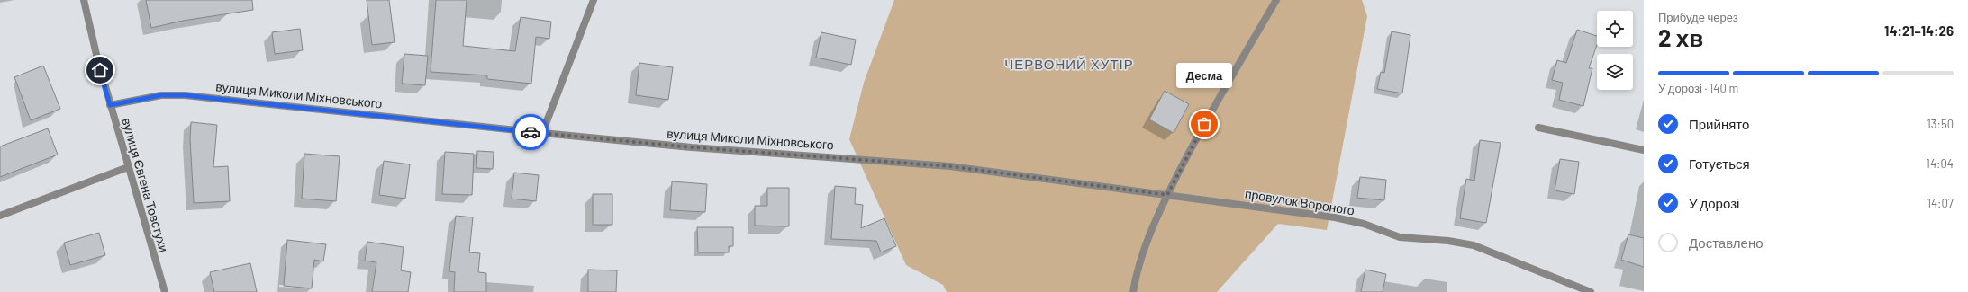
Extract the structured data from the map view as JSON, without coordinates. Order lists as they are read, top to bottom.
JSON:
{
  "streets": {
    "street": ["вулиця Миколи Міхновського", "вулиця Євгена Товстухи", "провулок Вороного"]
  },
  "crossings": [
    ["вулиця Миколи Міхновського", "вулиця Євгена Товстухи"],
    ["вулиця Миколи Міхновського", "провулок Вороного"]
  ],
  "districts": ["ЧЕРВОНИЙ ХУТІР"],
  "places": ["Десма"],
  "page": {
    "heading": ["2 хв", "Прибуде через", "14:21–14:26"],
    "bar": "У дорозі · 140 m",
    "bubble": "Десма",
    "list": [
      ["Прийнято", "13:50"],
      ["Готується", "14:04"],
      ["У дорозі", "14:07"],
      "Доставлено"
    ]
  }
}
